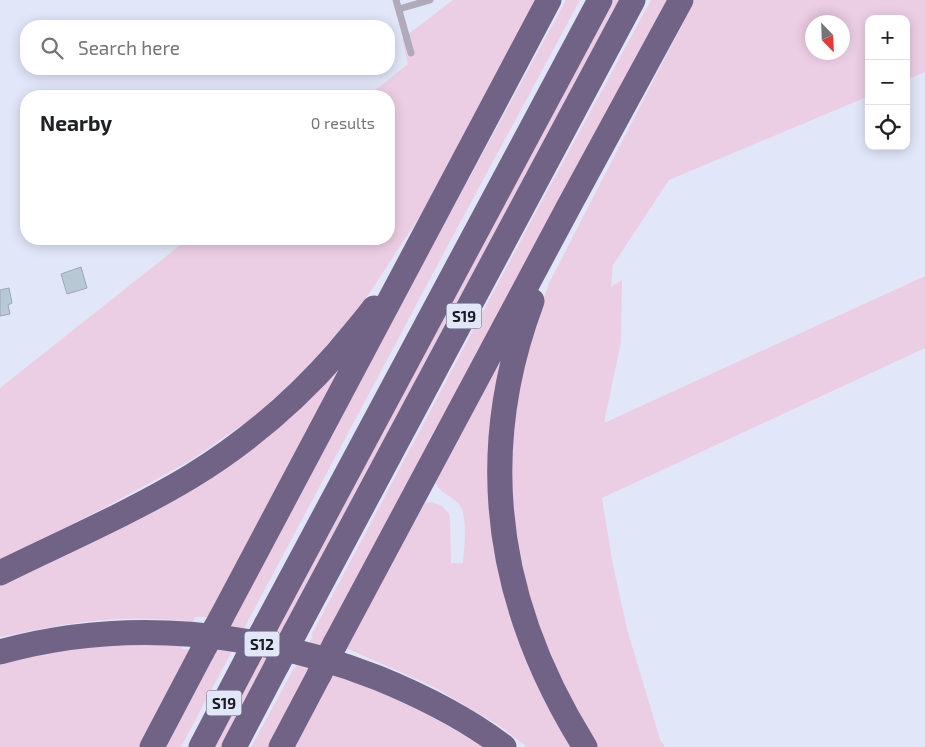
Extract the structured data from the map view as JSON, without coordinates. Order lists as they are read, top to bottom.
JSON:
{
  "streets": {
    "highway": ["S19", "S12"]
  },
  "north": "bottom right",
  "page": {
    "map_buttons": ["+", "−"],
    "search": "Search here",
    "heading": ["Nearby", "0 results"]
  }
}
